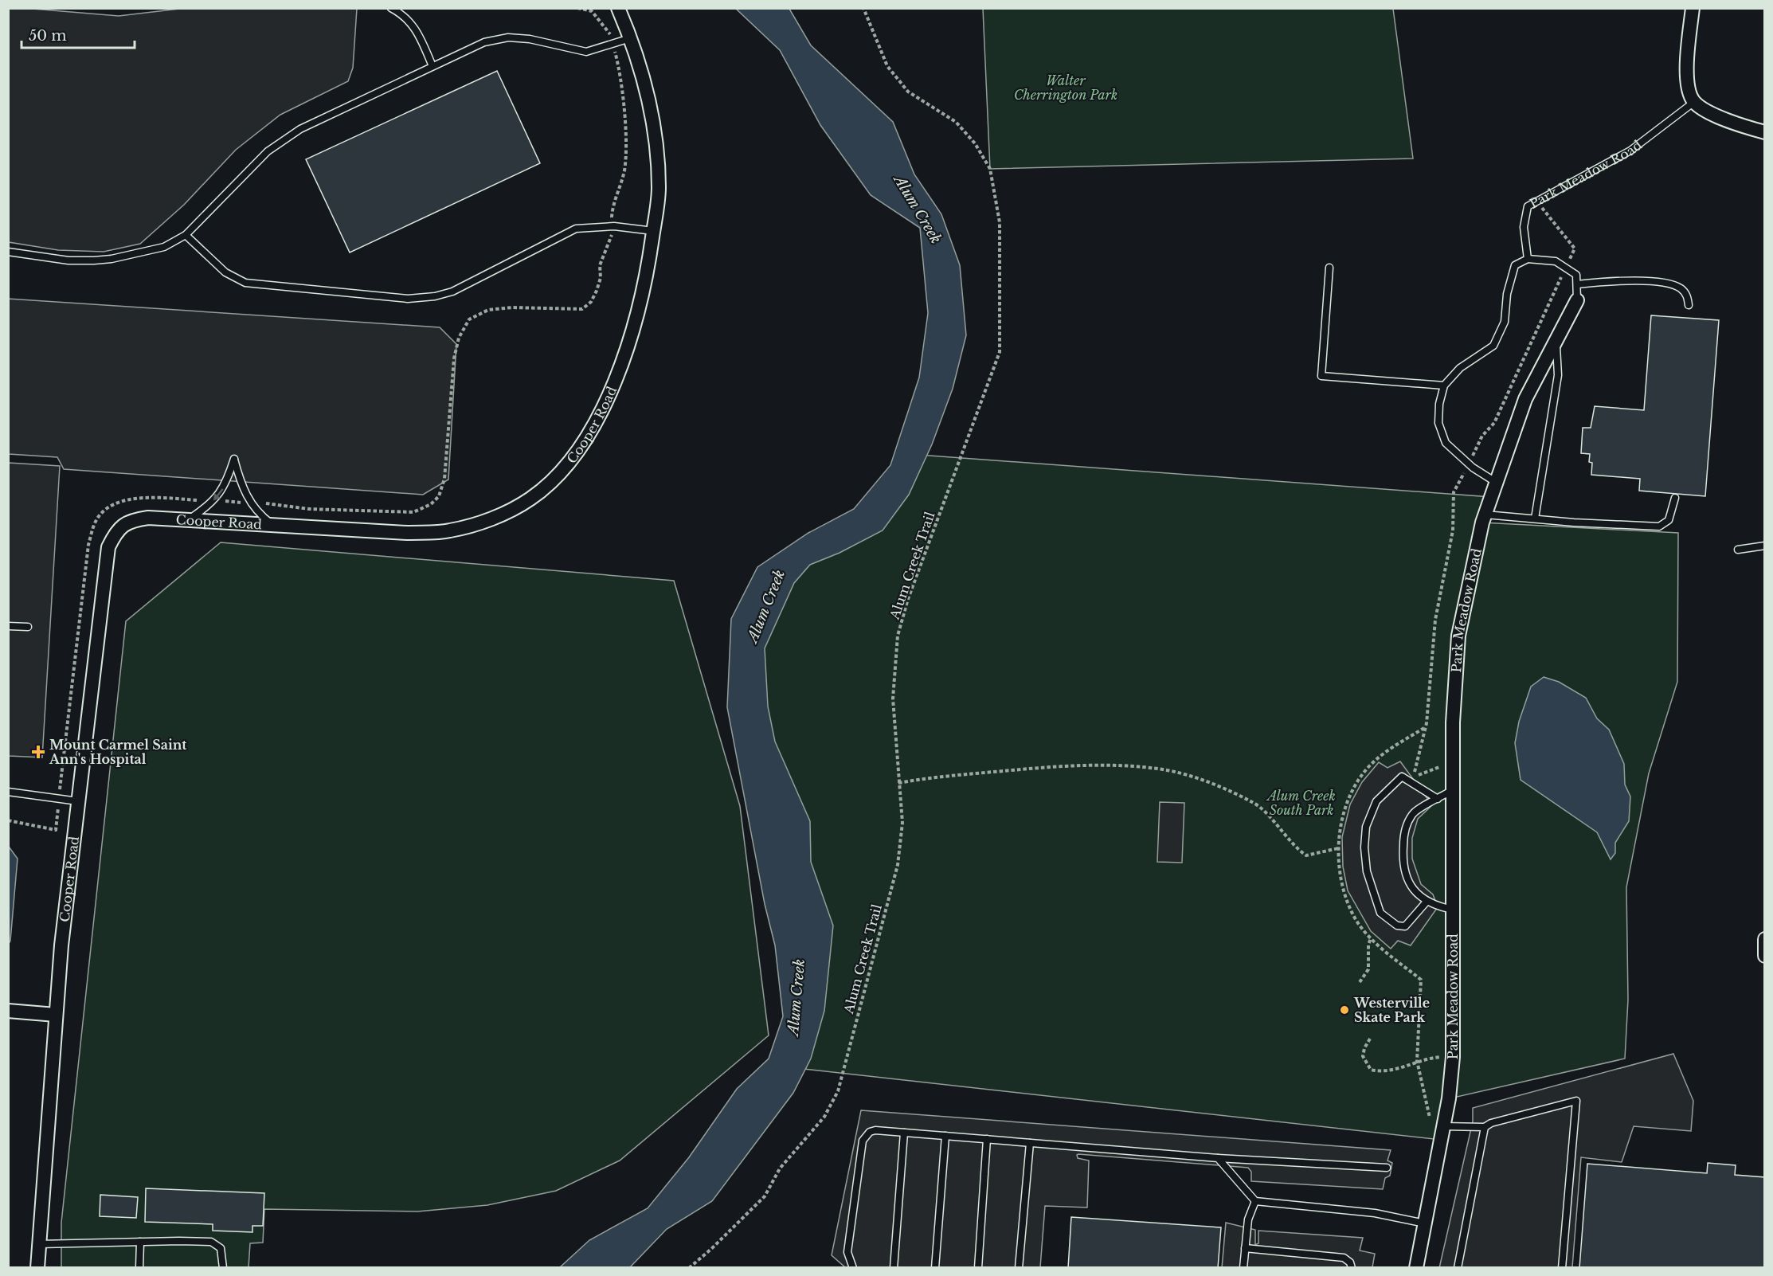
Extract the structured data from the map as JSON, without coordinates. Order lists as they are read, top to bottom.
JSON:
{
  "streets": {
    "street": ["Park Meadow Road", "Cooper Road"],
    "path": ["Alum Creek Trail"]
  },
  "water": ["Alum Creek"],
  "parks": ["Walter Cherrington Park", "Alum Creek South Park"],
  "places": {
    "health": ["Mount Carmel Saint Ann's Hospital"],
    "other": ["Westerville Skate Park"]
  },
  "scale_bar": "50 m"
}
